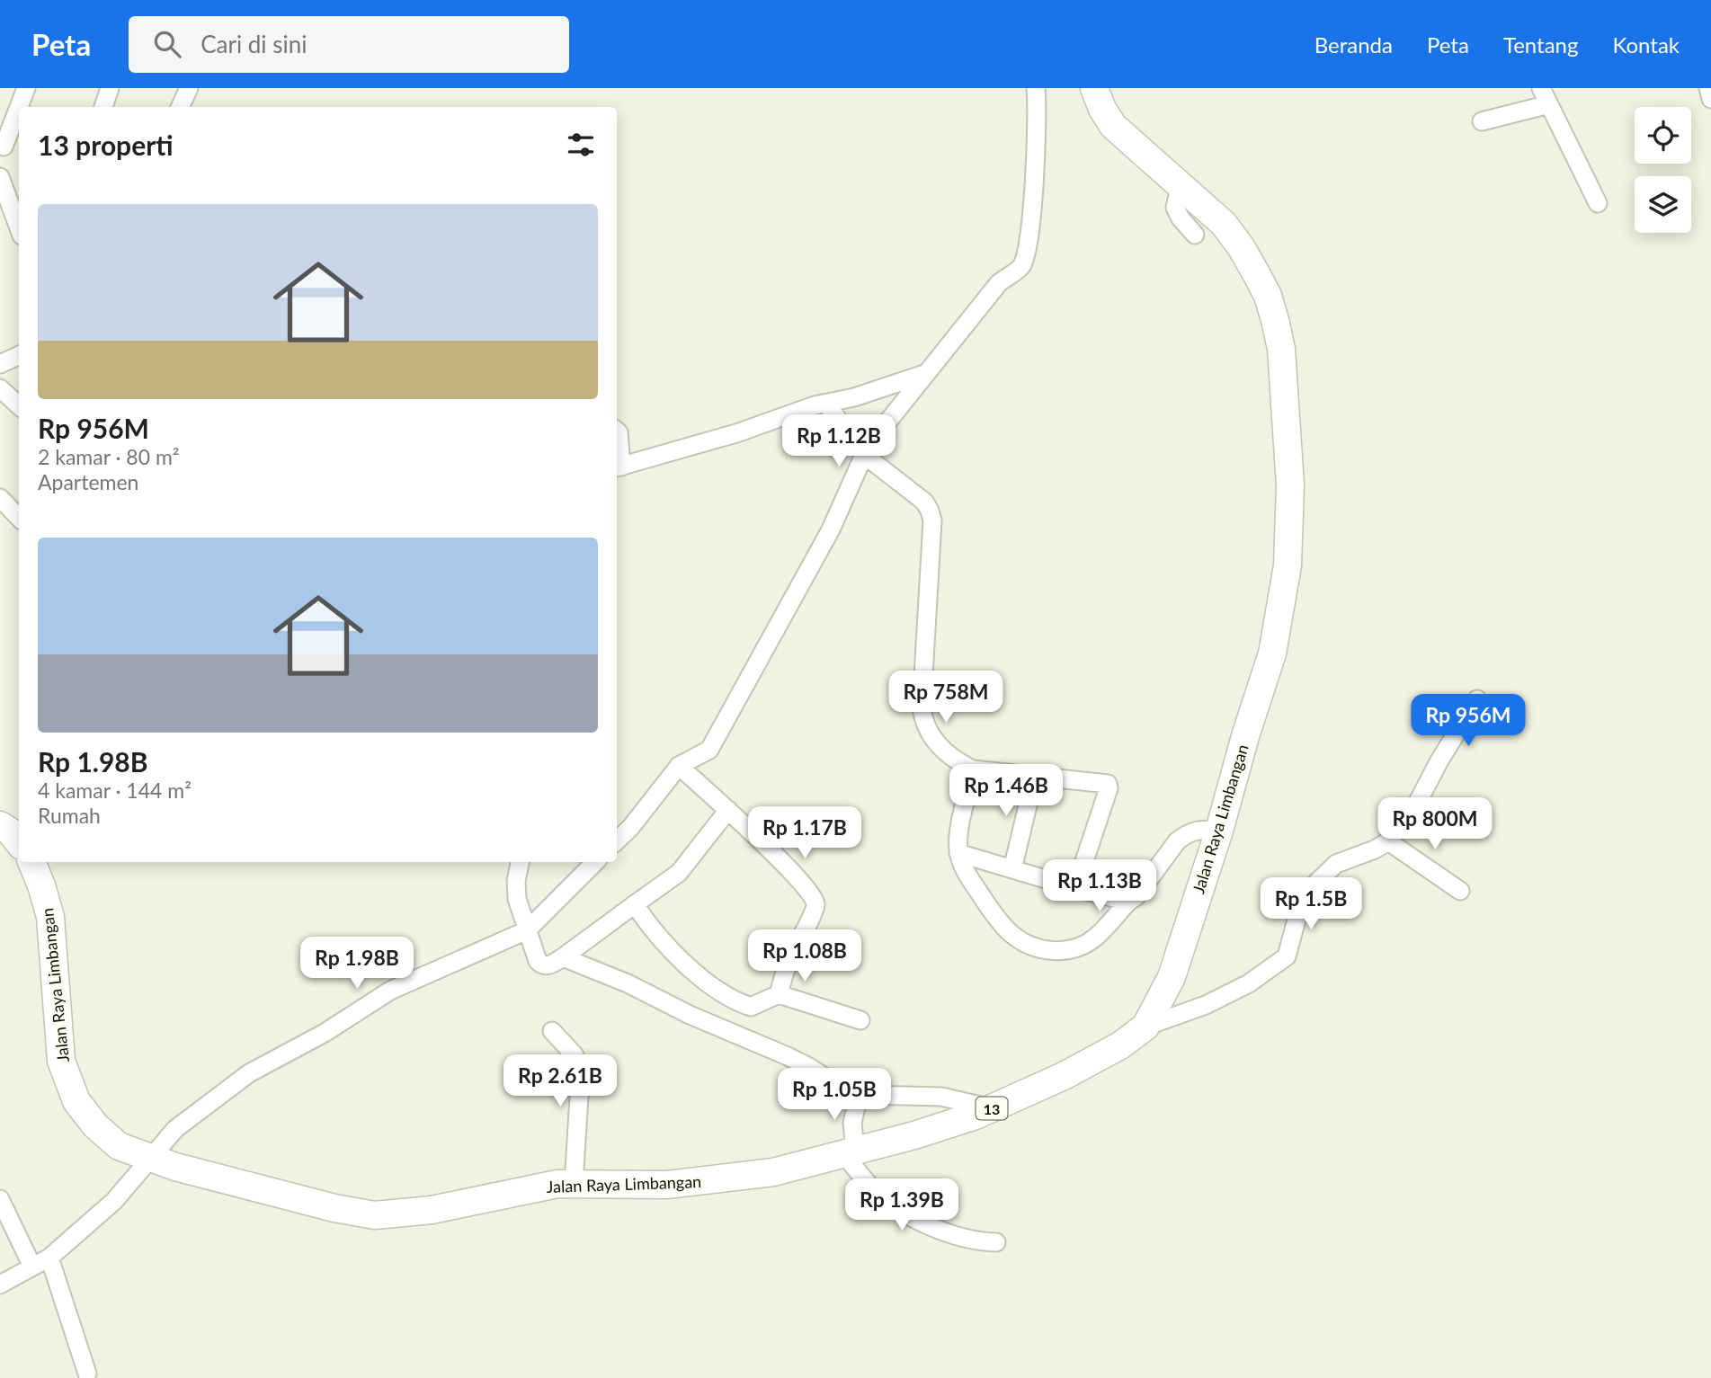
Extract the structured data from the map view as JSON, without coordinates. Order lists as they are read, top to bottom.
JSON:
{
  "streets": {
    "highway": ["Jalan Raya Limbangan", "13"]
  },
  "page": {
    "header": "Peta",
    "search": "Cari di sini",
    "nav": [
      "Beranda",
      "Peta",
      "Tentang",
      "Kontak"
    ],
    "heading": "13 properti",
    "list": [
      {
        "name": "Rp 956M",
        "note": "2 kamar · 80 m² · Apartemen"
      },
      {
        "name": "Rp 1.98B",
        "note": "4 kamar · 144 m² · Rumah"
      }
    ],
    "price": [
      "Rp 1.12B",
      "Rp 758M",
      "Rp 956M",
      "Rp 1.46B",
      "Rp 800M",
      "Rp 1.17B",
      "Rp 1.13B",
      "Rp 1.5B",
      "Rp 1.08B",
      "Rp 1.98B",
      "Rp 2.61B",
      "Rp 1.05B",
      "Rp 1.39B"
    ]
  }
}
